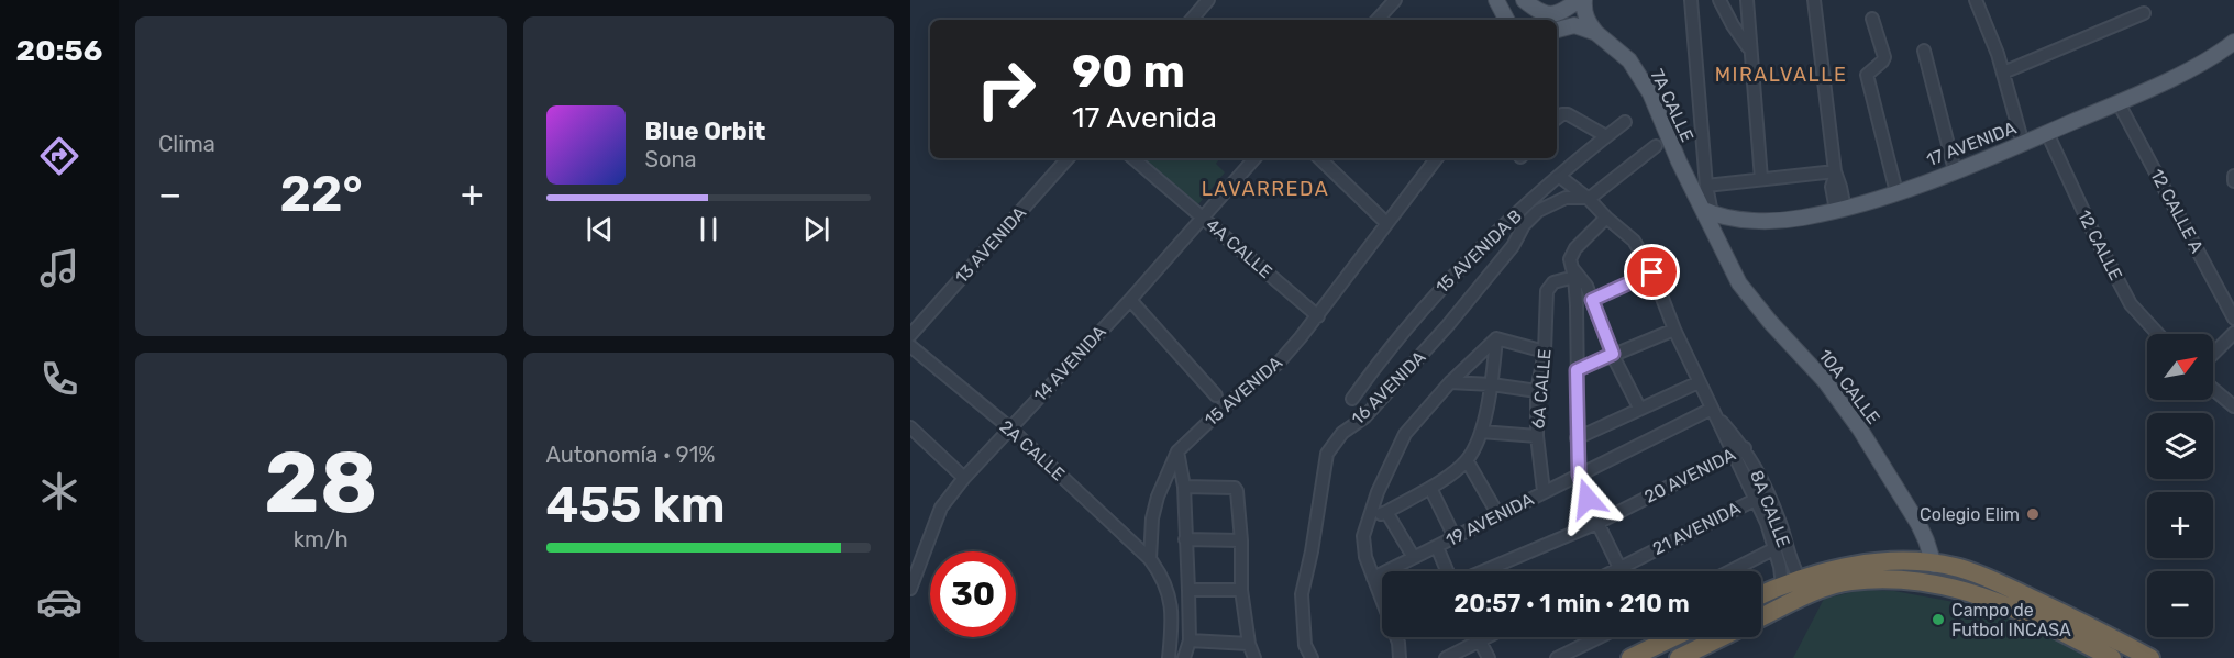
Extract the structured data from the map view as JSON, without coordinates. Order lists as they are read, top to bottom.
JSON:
{
  "streets": {
    "main road": ["7A CALLE", "17 AVENIDA", "10A CALLE"],
    "street": [
      "12 CALLE A",
      "13 AVENIDA",
      "12 CALLE",
      "4A CALLE",
      "15 AVENIDA B",
      "14 AVENIDA",
      "16 AVENIDA",
      "6A CALLE",
      "15 AVENIDA",
      "2A CALLE",
      "20 AVENIDA",
      "8A CALLE",
      "19 AVENIDA",
      "21 AVENIDA"
    ]
  },
  "crossings": [
    ["7A CALLE", "17 AVENIDA"],
    ["7A CALLE", "10A CALLE"],
    ["17 AVENIDA", "12 CALLE A"],
    ["17 AVENIDA", "12 CALLE"],
    ["17 AVENIDA", "10A CALLE"],
    ["4A CALLE", "14 AVENIDA"],
    ["4A CALLE", "15 AVENIDA"],
    ["15 AVENIDA B", "8A CALLE"],
    ["14 AVENIDA", "2A CALLE"],
    ["16 AVENIDA", "8A CALLE"],
    ["6A CALLE", "19 AVENIDA"],
    ["15 AVENIDA", "2A CALLE"],
    ["20 AVENIDA", "8A CALLE"],
    ["8A CALLE", "19 AVENIDA"],
    ["8A CALLE", "21 AVENIDA"]
  ],
  "districts": ["MIRALVALLE", "LAVARREDA"],
  "places": ["Colegio Elim", "Campo de Futbol INCASA"],
  "north": "top right",
  "page": {
    "tabs": "20:56",
    "tile": [
      "Clima",
      ["28", "km/h"],
      ["Autonomía · 91%", "455 km"]
    ],
    "turn": ["90 m", "17 Avenida"],
    "song": ["Blue Orbit", "Sona"],
    "heat": ["−", "22°", "+"],
    "map_buttons": ["+", "−"],
    "limit": "30",
    "trip": "20:57 · 1 min · 210 m"
  }
}
